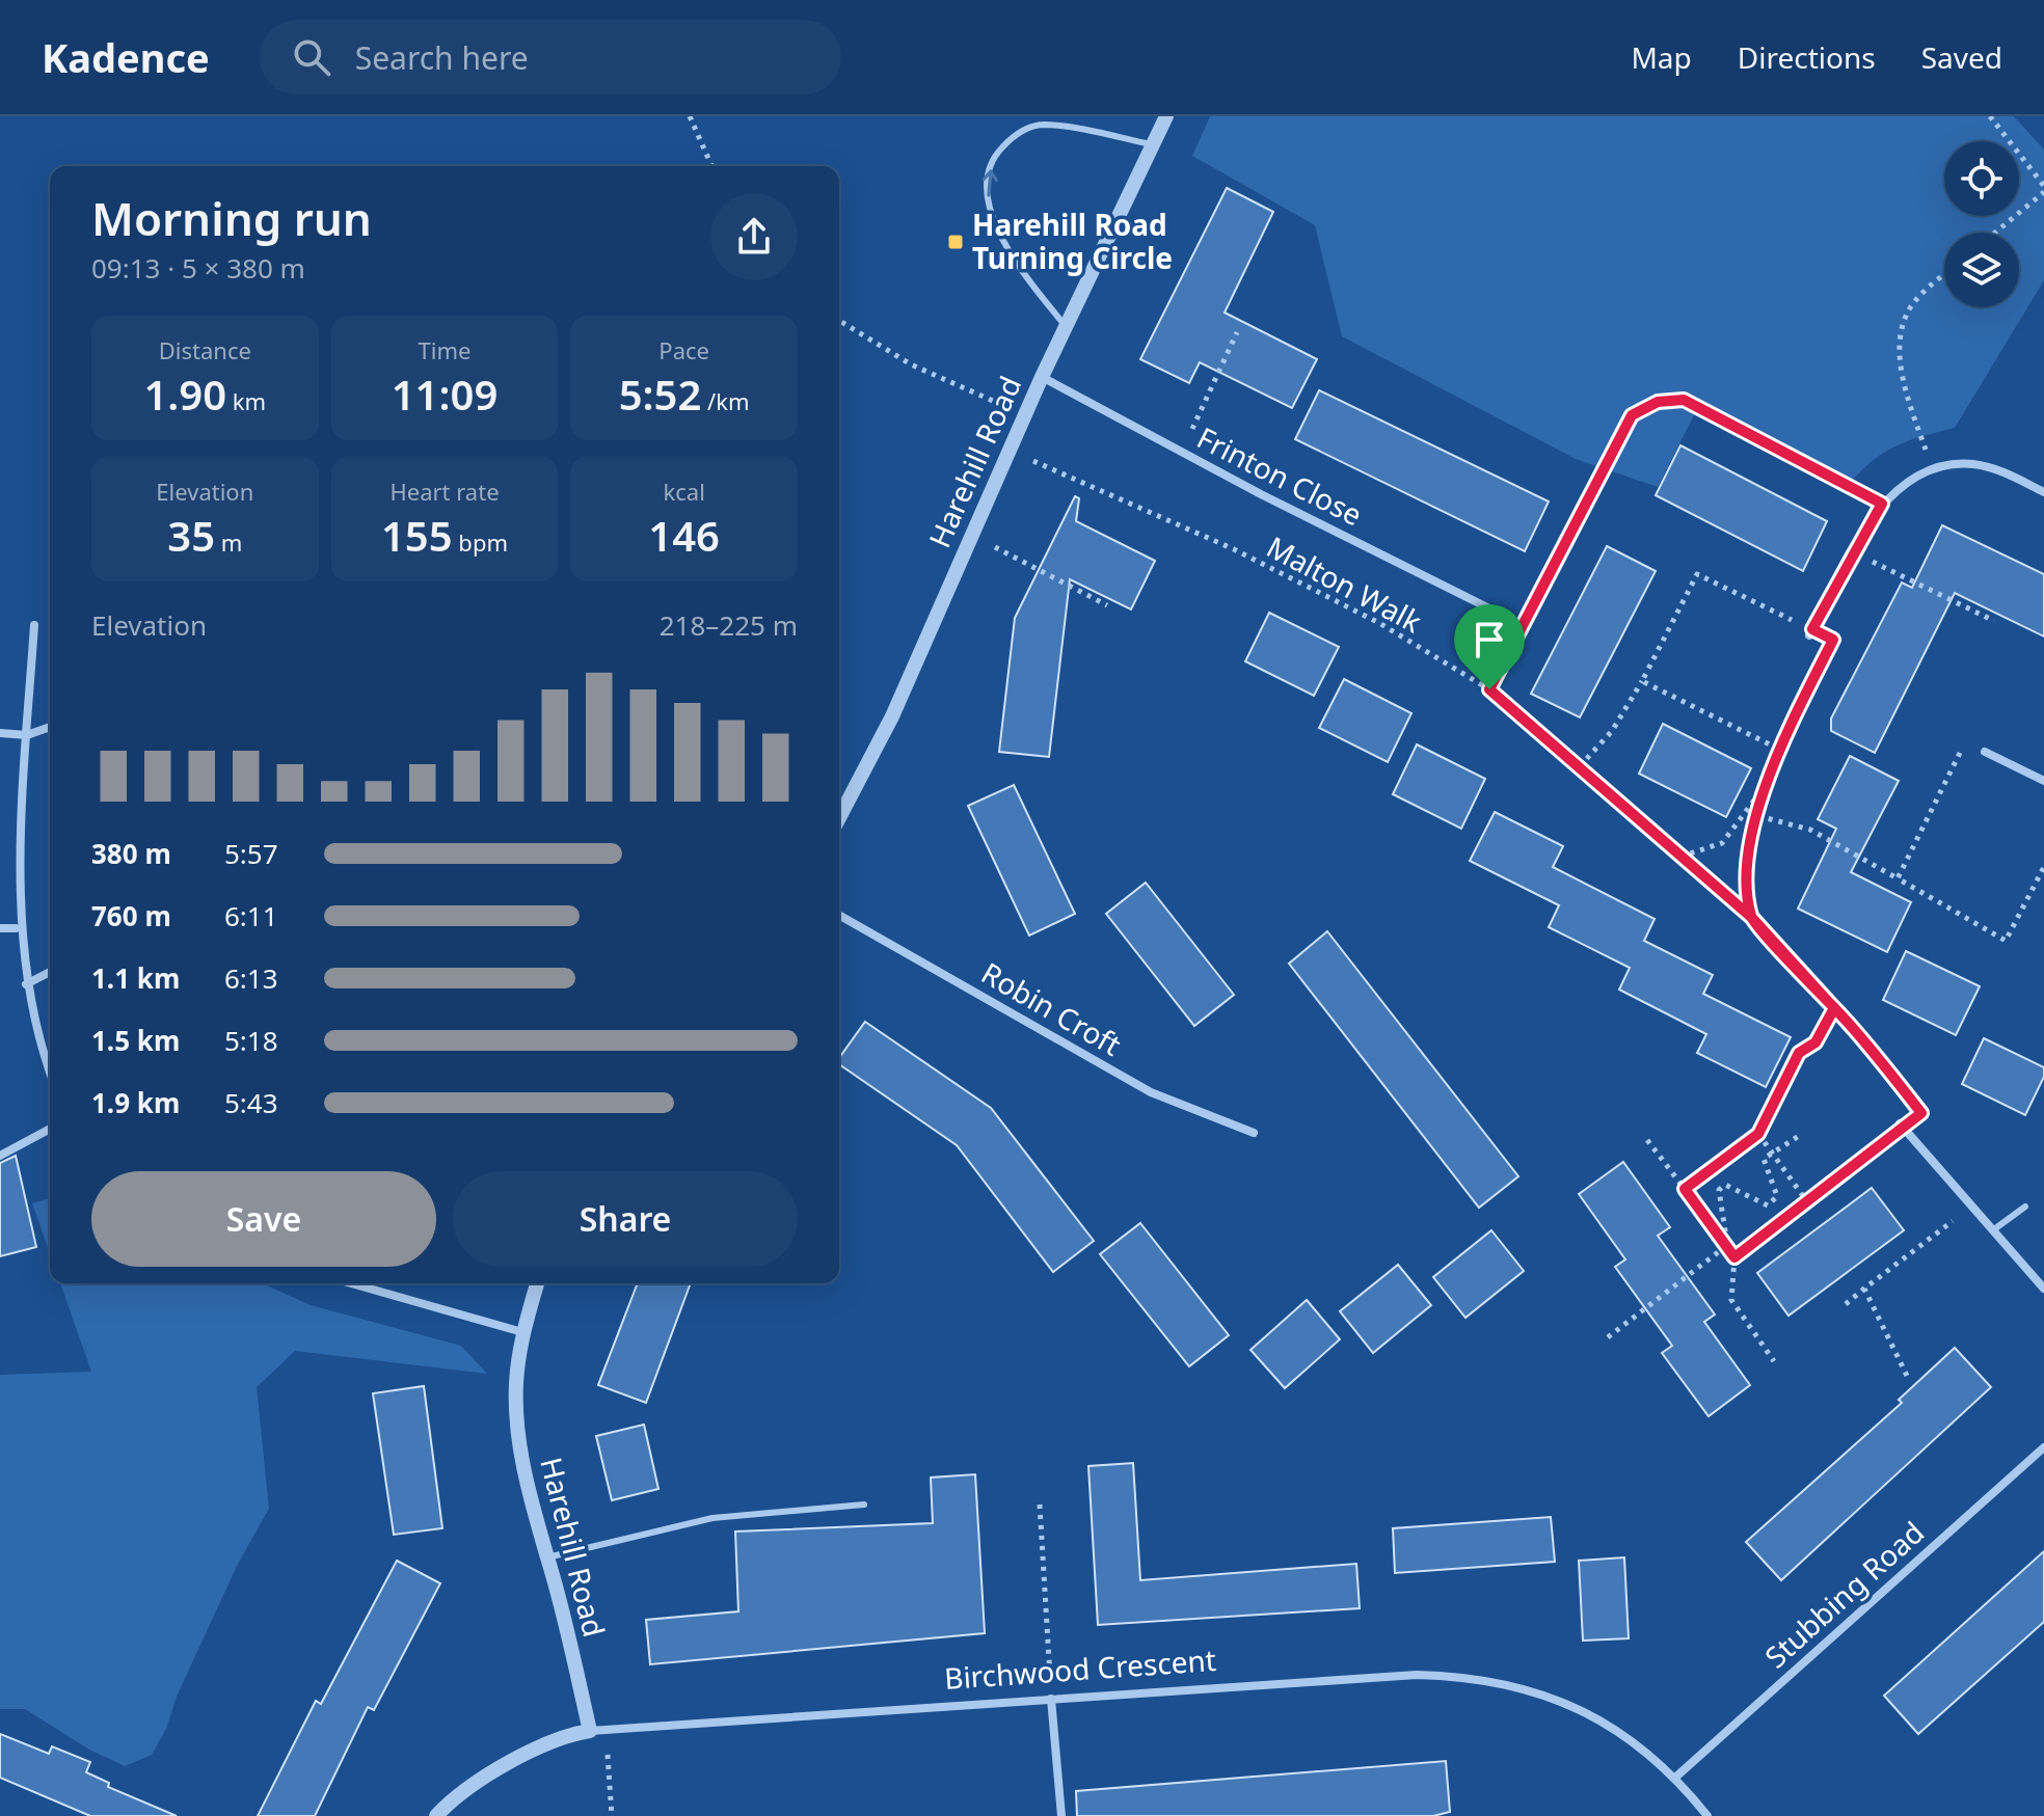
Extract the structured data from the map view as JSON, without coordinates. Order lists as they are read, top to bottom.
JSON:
{
  "streets": {
    "street": [
      "Harehill Road",
      "Frinton Close",
      "Robin Croft",
      "Stubbing Road",
      "Birchwood Crescent"
    ],
    "path": ["Malton Walk"]
  },
  "crossings": [
    ["Harehill Road", "Frinton Close"],
    ["Harehill Road", "Malton Walk"],
    ["Harehill Road", "Birchwood Crescent"],
    ["Stubbing Road", "Birchwood Crescent"]
  ],
  "places": {
    "transit": ["Harehill Road Turning Circle"]
  },
  "page": {
    "header": "Kadence",
    "search": "Search here",
    "nav": ["Map", "Directions", "Saved"],
    "heading": ["Morning run", "09:13 · 5 × 380 m"],
    "stats": [
      ["Distance", "1.90 km"],
      ["Time", "11:09"],
      ["Pace", "5:52 /km"],
      ["Elevation", "35 m"],
      ["Heart rate", "155 bpm"],
      ["kcal", "146"]
    ],
    "chart": ["Elevation", "218–225 m"],
    "list": [
      {
        "name": "380 m",
        "note": "5:57"
      },
      {
        "name": "760 m",
        "note": "6:11"
      },
      {
        "name": "1.1 km",
        "note": "6:13"
      },
      {
        "name": "1.5 km",
        "note": "5:18"
      },
      {
        "name": "1.9 km",
        "note": "5:43"
      }
    ],
    "buttons": ["Save", "Share"]
  }
}
